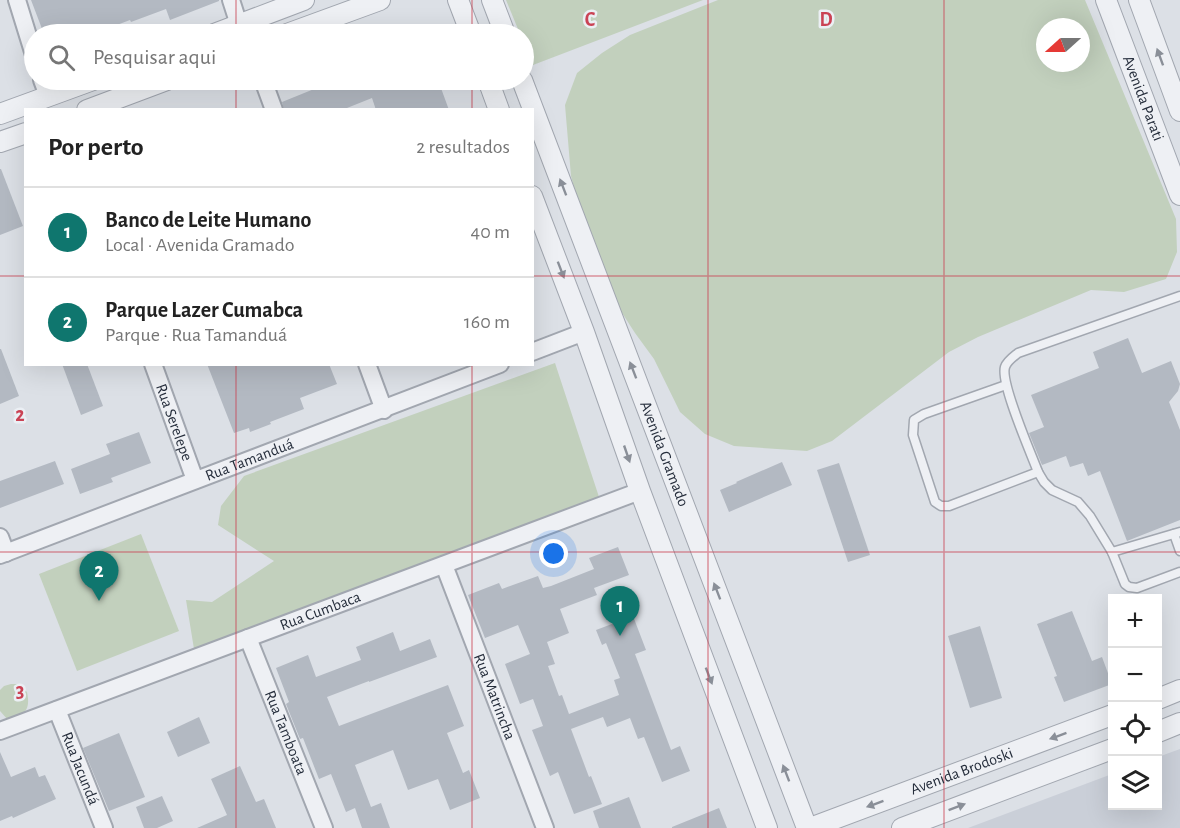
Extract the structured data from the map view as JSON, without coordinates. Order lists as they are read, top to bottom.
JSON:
{
  "streets": {
    "street": [
      "Avenida Parati",
      "Rua Serelepe",
      "Avenida Gramado",
      "Rua Tamanduá",
      "Rua Cumbaca",
      "Rua Matrincha",
      "Rua Tamboata",
      "Rua Jacundá",
      "Avenida Brodoski"
    ]
  },
  "crossings": [
    ["Rua Serelepe", "Rua Tamanduá"],
    ["Avenida Gramado", "Rua Cumbaca"],
    ["Avenida Gramado", "Avenida Brodoski"],
    ["Rua Cumbaca", "Rua Matrincha"],
    ["Rua Cumbaca", "Rua Tamboata"],
    ["Rua Cumbaca", "Rua Jacundá"]
  ],
  "north": "left",
  "page": {
    "search": "Pesquisar aqui",
    "heading": ["Por perto", "2 resultados"],
    "list": [
      {
        "mark": "1",
        "name": "Banco de Leite Humano",
        "note": "Local · Avenida Gramado",
        "value": "40 m"
      },
      {
        "mark": "2",
        "name": "Parque Lazer Cumabca",
        "note": "Parque · Rua Tamanduá",
        "value": "160 m"
      }
    ],
    "pins": ["2", "1"],
    "map_buttons": ["+", "−"]
  },
  "grid": {
    "columns": ["C", "D"],
    "rows": ["2", "3"]
  }
}
